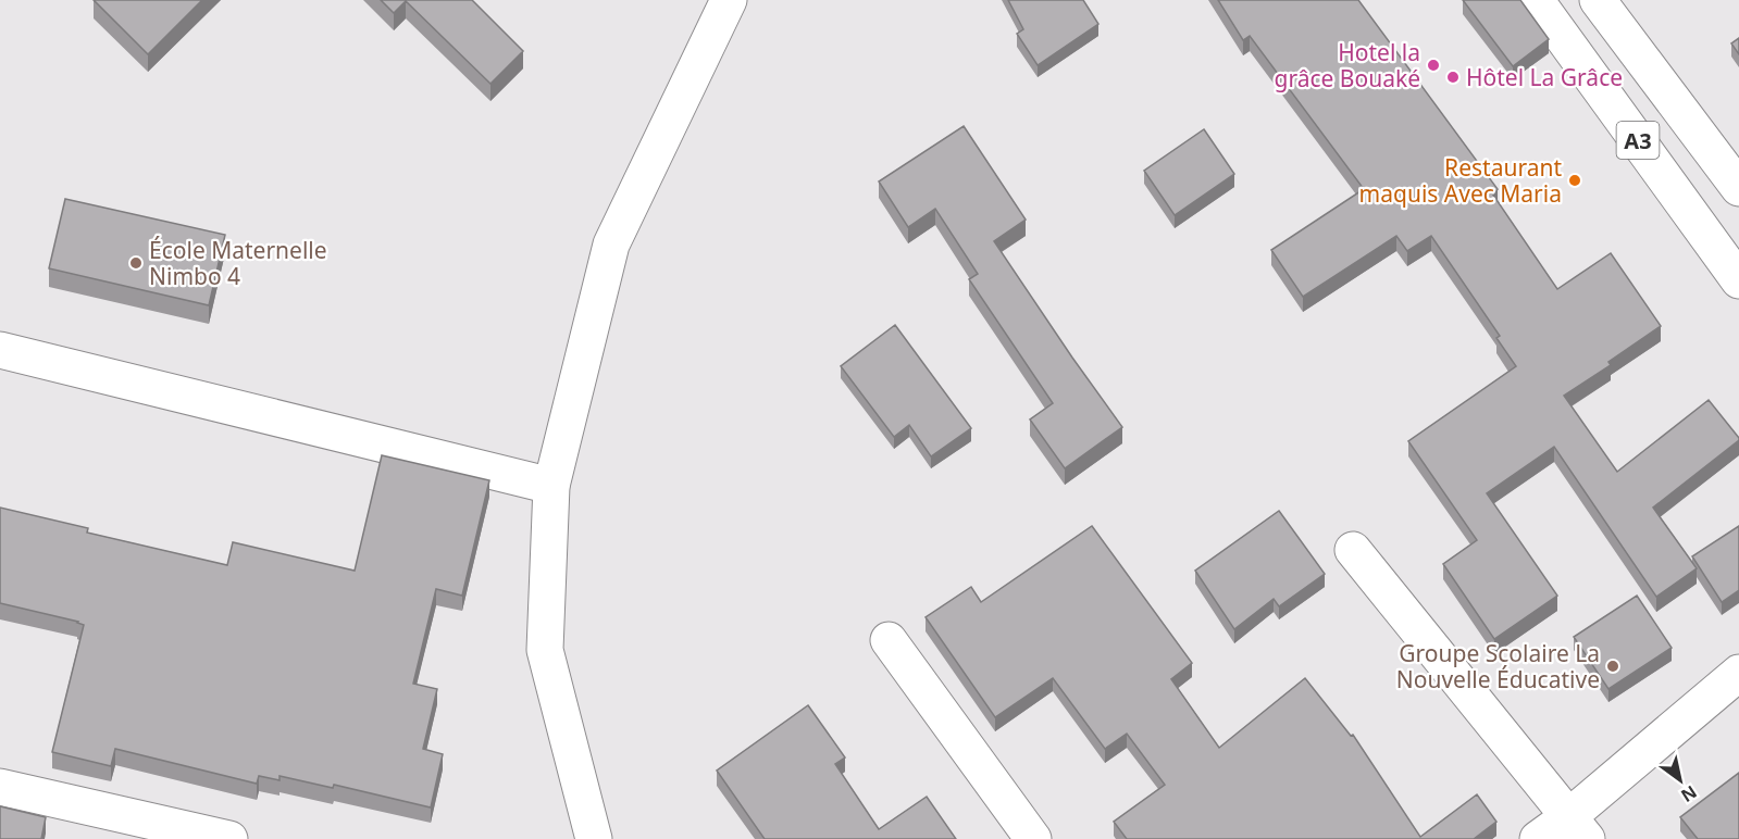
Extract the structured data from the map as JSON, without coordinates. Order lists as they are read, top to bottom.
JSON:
{
  "streets": {
    "main road": ["A3"]
  },
  "places": [
    "Hotel la grâce Bouaké",
    "Hôtel La Grâce",
    "Restaurant maquis Avec Maria",
    "École Maternelle Nimbo 4",
    "Groupe Scolaire La Nouvelle Éducative"
  ],
  "north": "bottom right"
}
